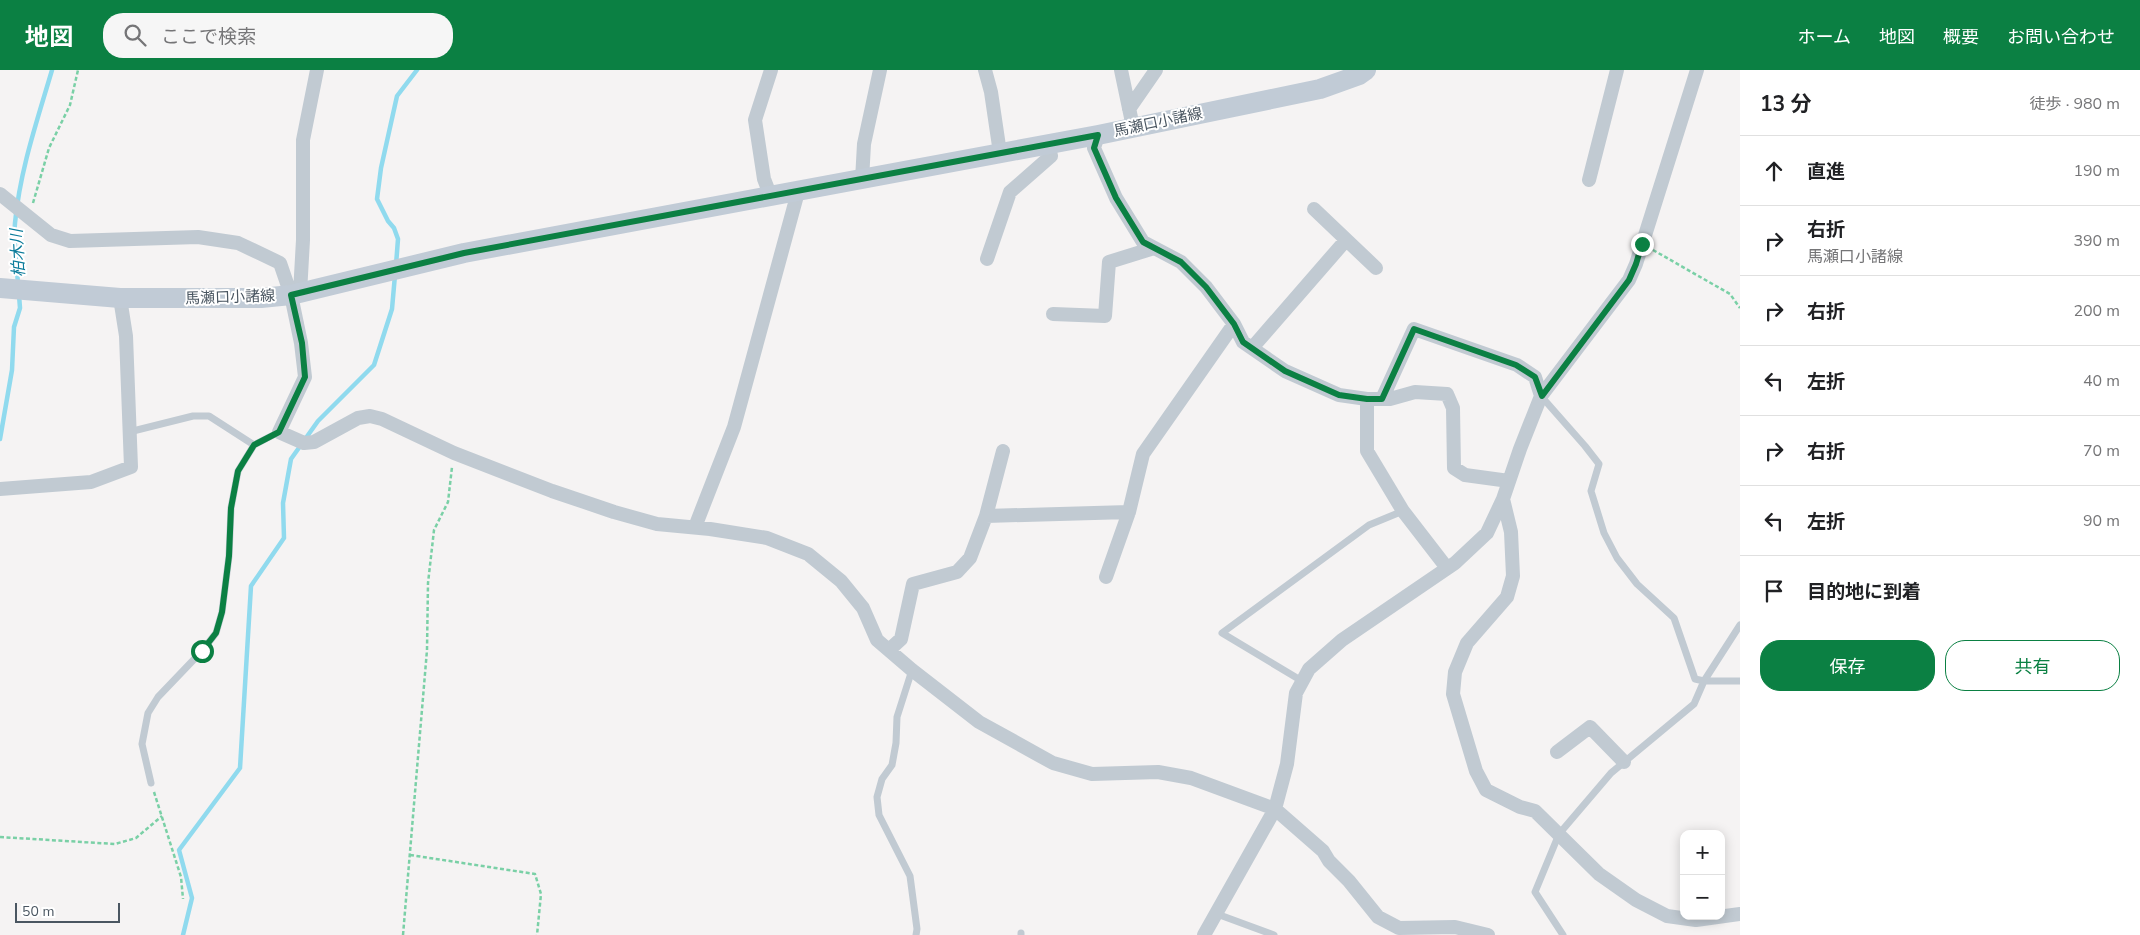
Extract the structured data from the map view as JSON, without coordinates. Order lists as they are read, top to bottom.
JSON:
{
  "streets": {
    "main road": ["馬瀬口小諸線"]
  },
  "water": ["柏木川"],
  "scale_bar": "50 m",
  "page": {
    "header": "地図",
    "search": "ここで検索",
    "nav": [
      "ホーム",
      "地図",
      "概要",
      "お問い合わせ"
    ],
    "heading": ["13 分", "徒歩 · 980 m"],
    "list": [
      ["直進", "190 m"],
      ["右折", "馬瀬口小諸線", "390 m"],
      ["右折", "200 m"],
      ["左折", "40 m"],
      ["右折", "70 m"],
      ["左折", "90 m"],
      "目的地に到着"
    ],
    "buttons": ["保存", "共有"],
    "map_buttons": ["+", "−"],
    "scale": "50 m"
  }
}
